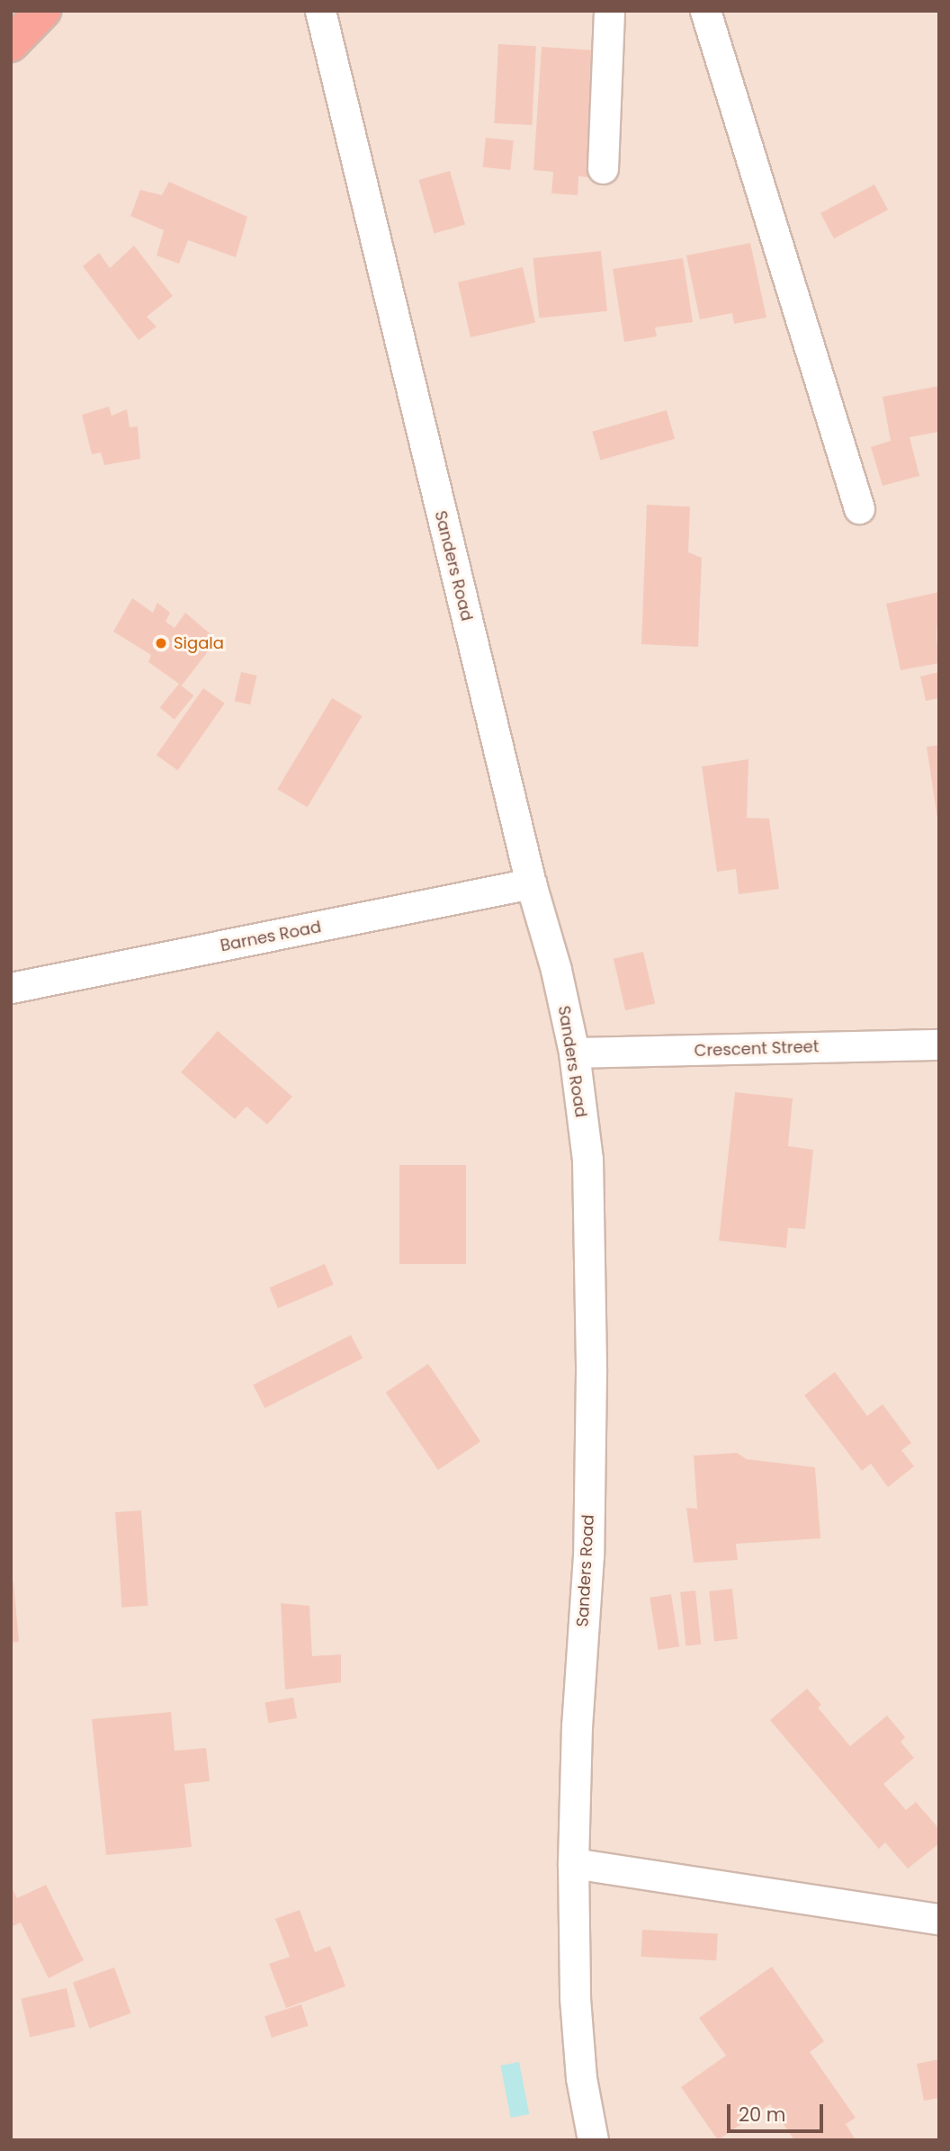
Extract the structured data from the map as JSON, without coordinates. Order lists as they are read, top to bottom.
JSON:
{
  "streets": {
    "street": ["Sanders Road", "Barnes Road", "Crescent Street"]
  },
  "crossings": [
    ["Sanders Road", "Barnes Road"],
    ["Sanders Road", "Crescent Street"]
  ],
  "places": ["Sigala"],
  "scale_bar": "20 m"
}
